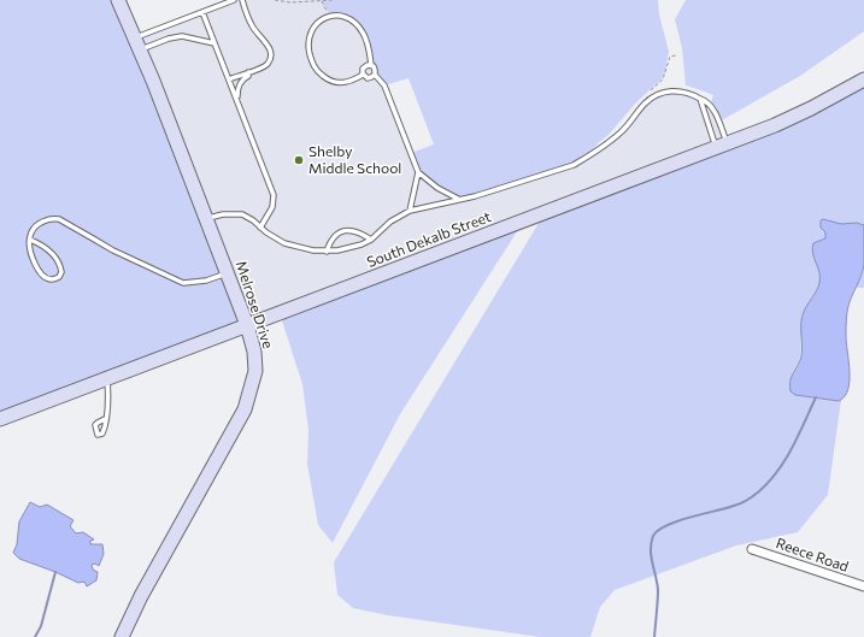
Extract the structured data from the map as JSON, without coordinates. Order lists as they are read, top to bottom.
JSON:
{
  "streets": {
    "main road": ["South Dekalb Street", "Melrose Drive"],
    "street": ["Reece Road"]
  },
  "crossings": [
    ["South Dekalb Street", "Melrose Drive"]
  ],
  "places": ["Shelby Middle School"]
}
